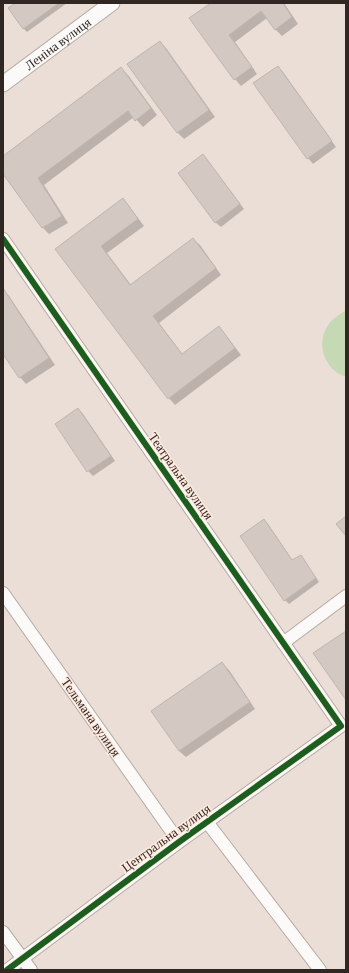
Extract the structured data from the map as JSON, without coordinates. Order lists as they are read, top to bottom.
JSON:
{
  "streets": {
    "street": [
      "Леніна вулиця",
      "Театральна вулиця",
      "Тельмана вулиця",
      "Центральна вулиця"
    ]
  },
  "crossings": [
    ["Театральна вулиця", "Центральна вулиця"],
    ["Тельмана вулиця", "Центральна вулиця"]
  ]
}
